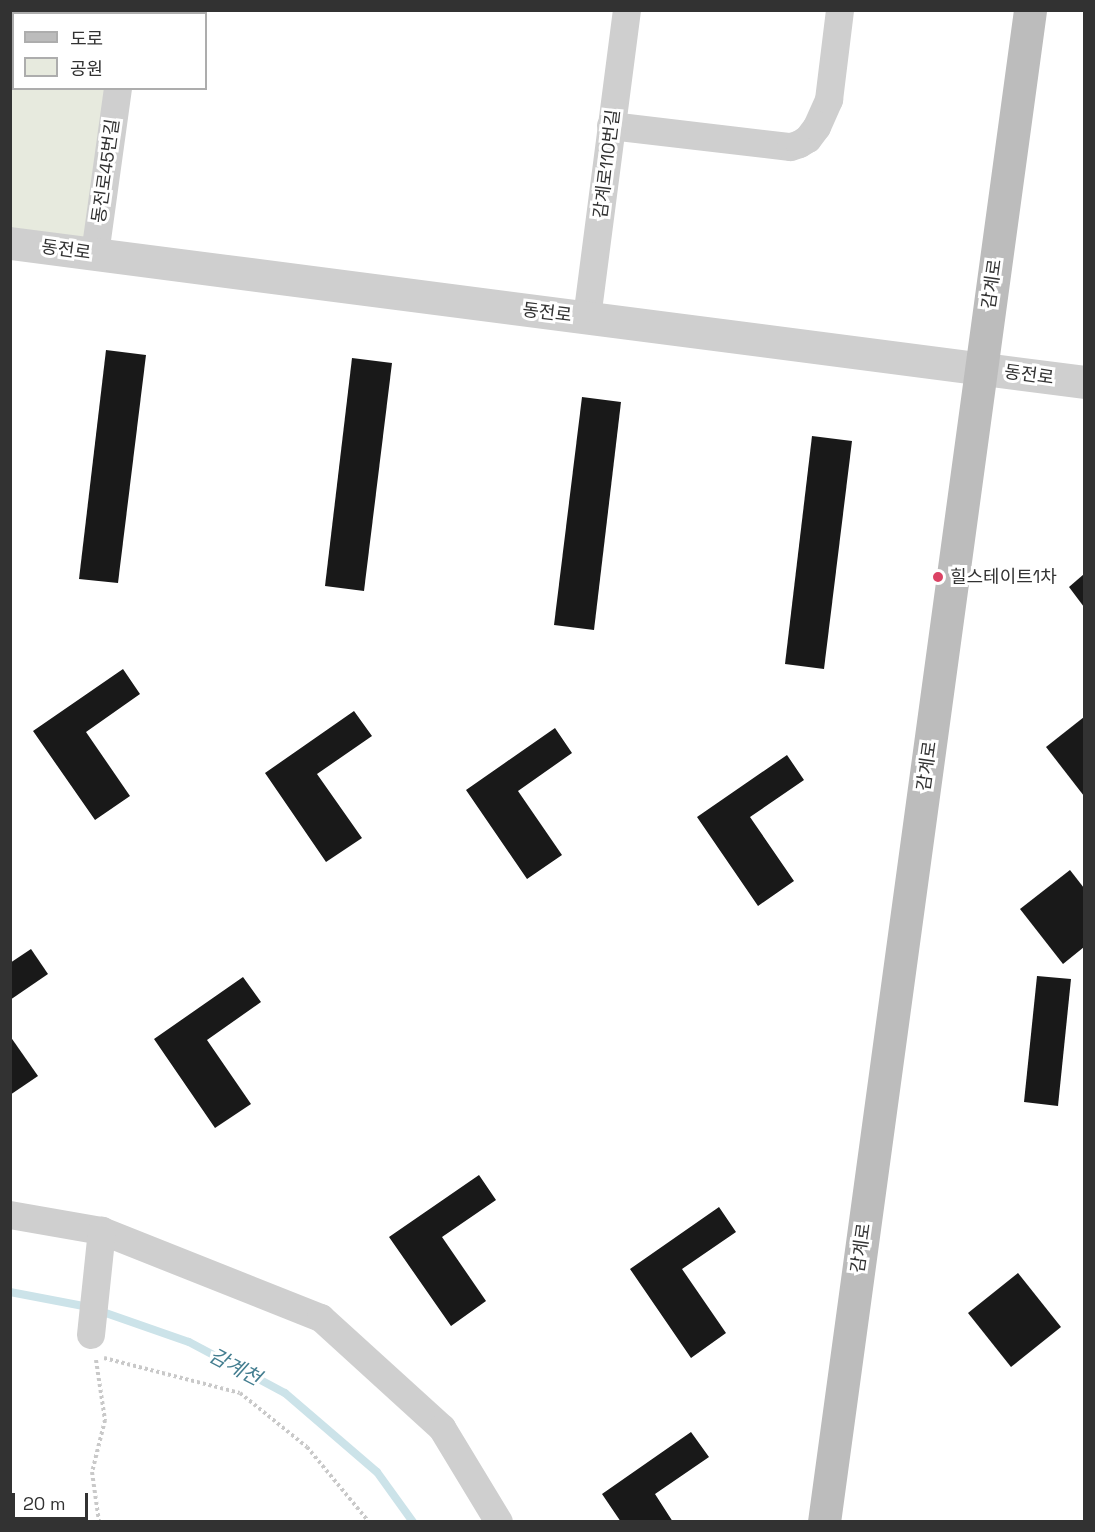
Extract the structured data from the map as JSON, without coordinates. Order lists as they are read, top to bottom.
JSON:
{
  "streets": {
    "main road": ["감계로"],
    "street": ["감계로110번길", "동전로45번길", "동전로"]
  },
  "crossings": [
    ["감계로110번길", "동전로"],
    ["동전로45번길", "동전로"],
    ["동전로", "감계로"]
  ],
  "water": ["감계천"],
  "places": ["힐스테이트1차"],
  "legend": ["도로", "공원"],
  "scale_bar": "20 m"
}
